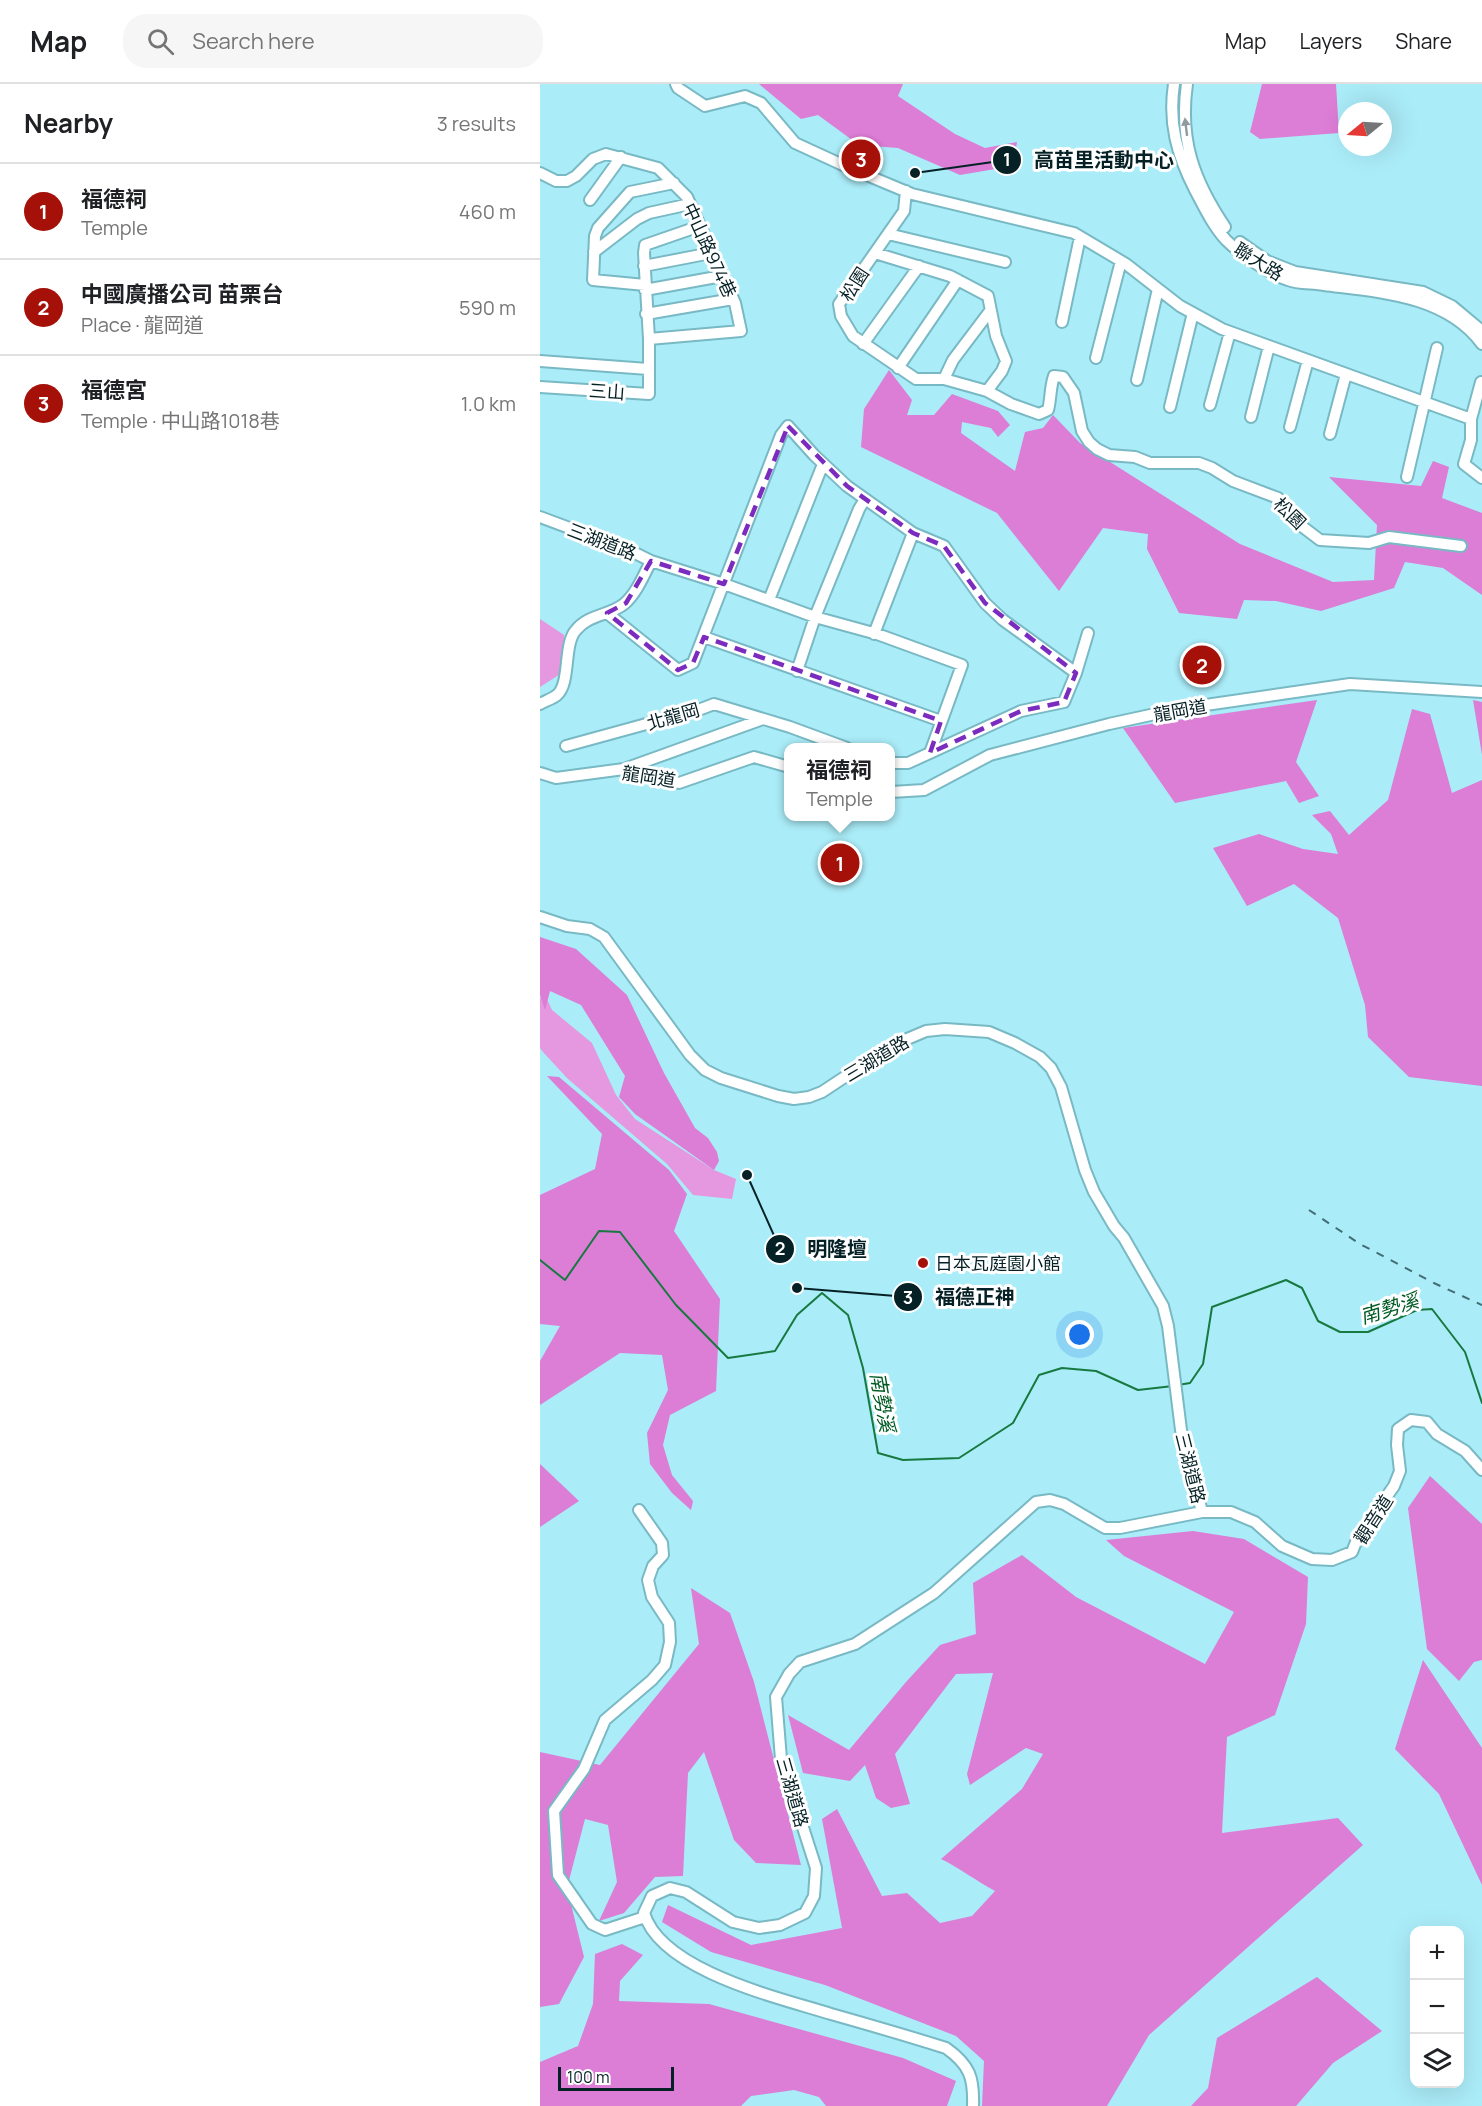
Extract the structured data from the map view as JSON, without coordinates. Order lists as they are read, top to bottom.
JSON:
{
  "streets": {
    "street": [
      "中山路974巷",
      "聯大路",
      "松園",
      "三山",
      "三湖道路",
      "龍岡道",
      "北龍岡",
      "觀音道"
    ]
  },
  "crossings": [
    ["中山路974巷", "三山"],
    ["三湖道路", "觀音道"]
  ],
  "water": ["南勢溪"],
  "places": [
    "高苗里活動中心",
    "明隆壇",
    "日本瓦庭園小館",
    "福德正神"
  ],
  "scale_bar": "100 m",
  "north": "left",
  "page": {
    "header": "Map",
    "search": "Search here",
    "nav": ["Map", "Layers", "Share"],
    "heading": ["Nearby", "3 results"],
    "pins": ["3", "2", "1"],
    "list": [
      {
        "mark": "1",
        "name": "福德祠",
        "note": "Temple",
        "value": "460 m"
      },
      {
        "mark": "2",
        "name": "中國廣播公司 苗栗台",
        "note": "Place · 龍岡道",
        "value": "590 m"
      },
      {
        "mark": "3",
        "name": "福德宮",
        "note": "Temple · 中山路1018巷",
        "value": "1.0 km"
      }
    ],
    "popup": ["福德祠", "Temple"],
    "map_buttons": ["+", "−"],
    "scale": "100 m"
  }
}
